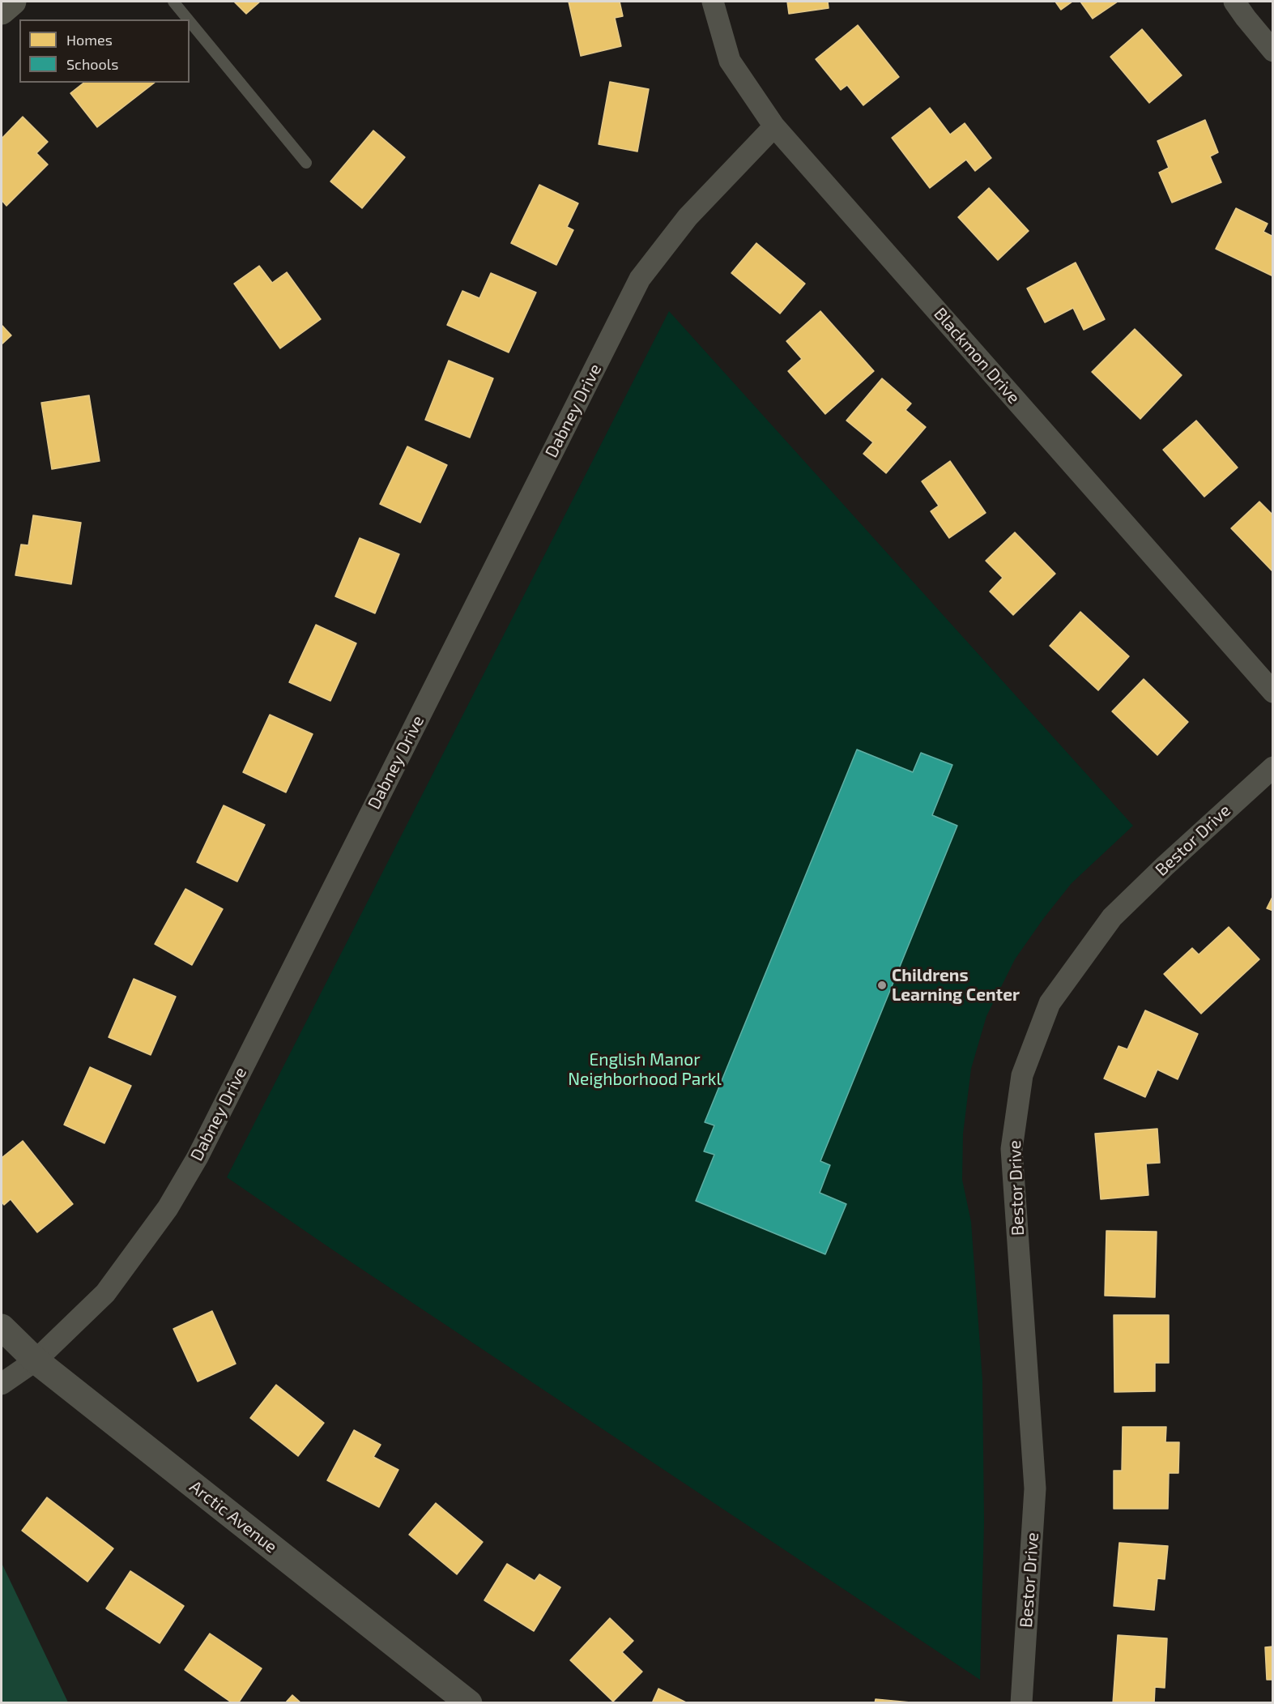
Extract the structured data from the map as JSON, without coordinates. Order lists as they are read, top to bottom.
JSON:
{
  "streets": {
    "street": [
      "Blackmon Drive",
      "Dabney Drive",
      "Bestor Drive",
      "Arctic Avenue"
    ]
  },
  "crossings": [
    ["Blackmon Drive", "Dabney Drive"],
    ["Dabney Drive", "Arctic Avenue"]
  ],
  "parks": ["English Manor Neighborhood Parkl"],
  "places": ["Childrens Learning Center"],
  "legend": ["Homes", "Schools"]
}
